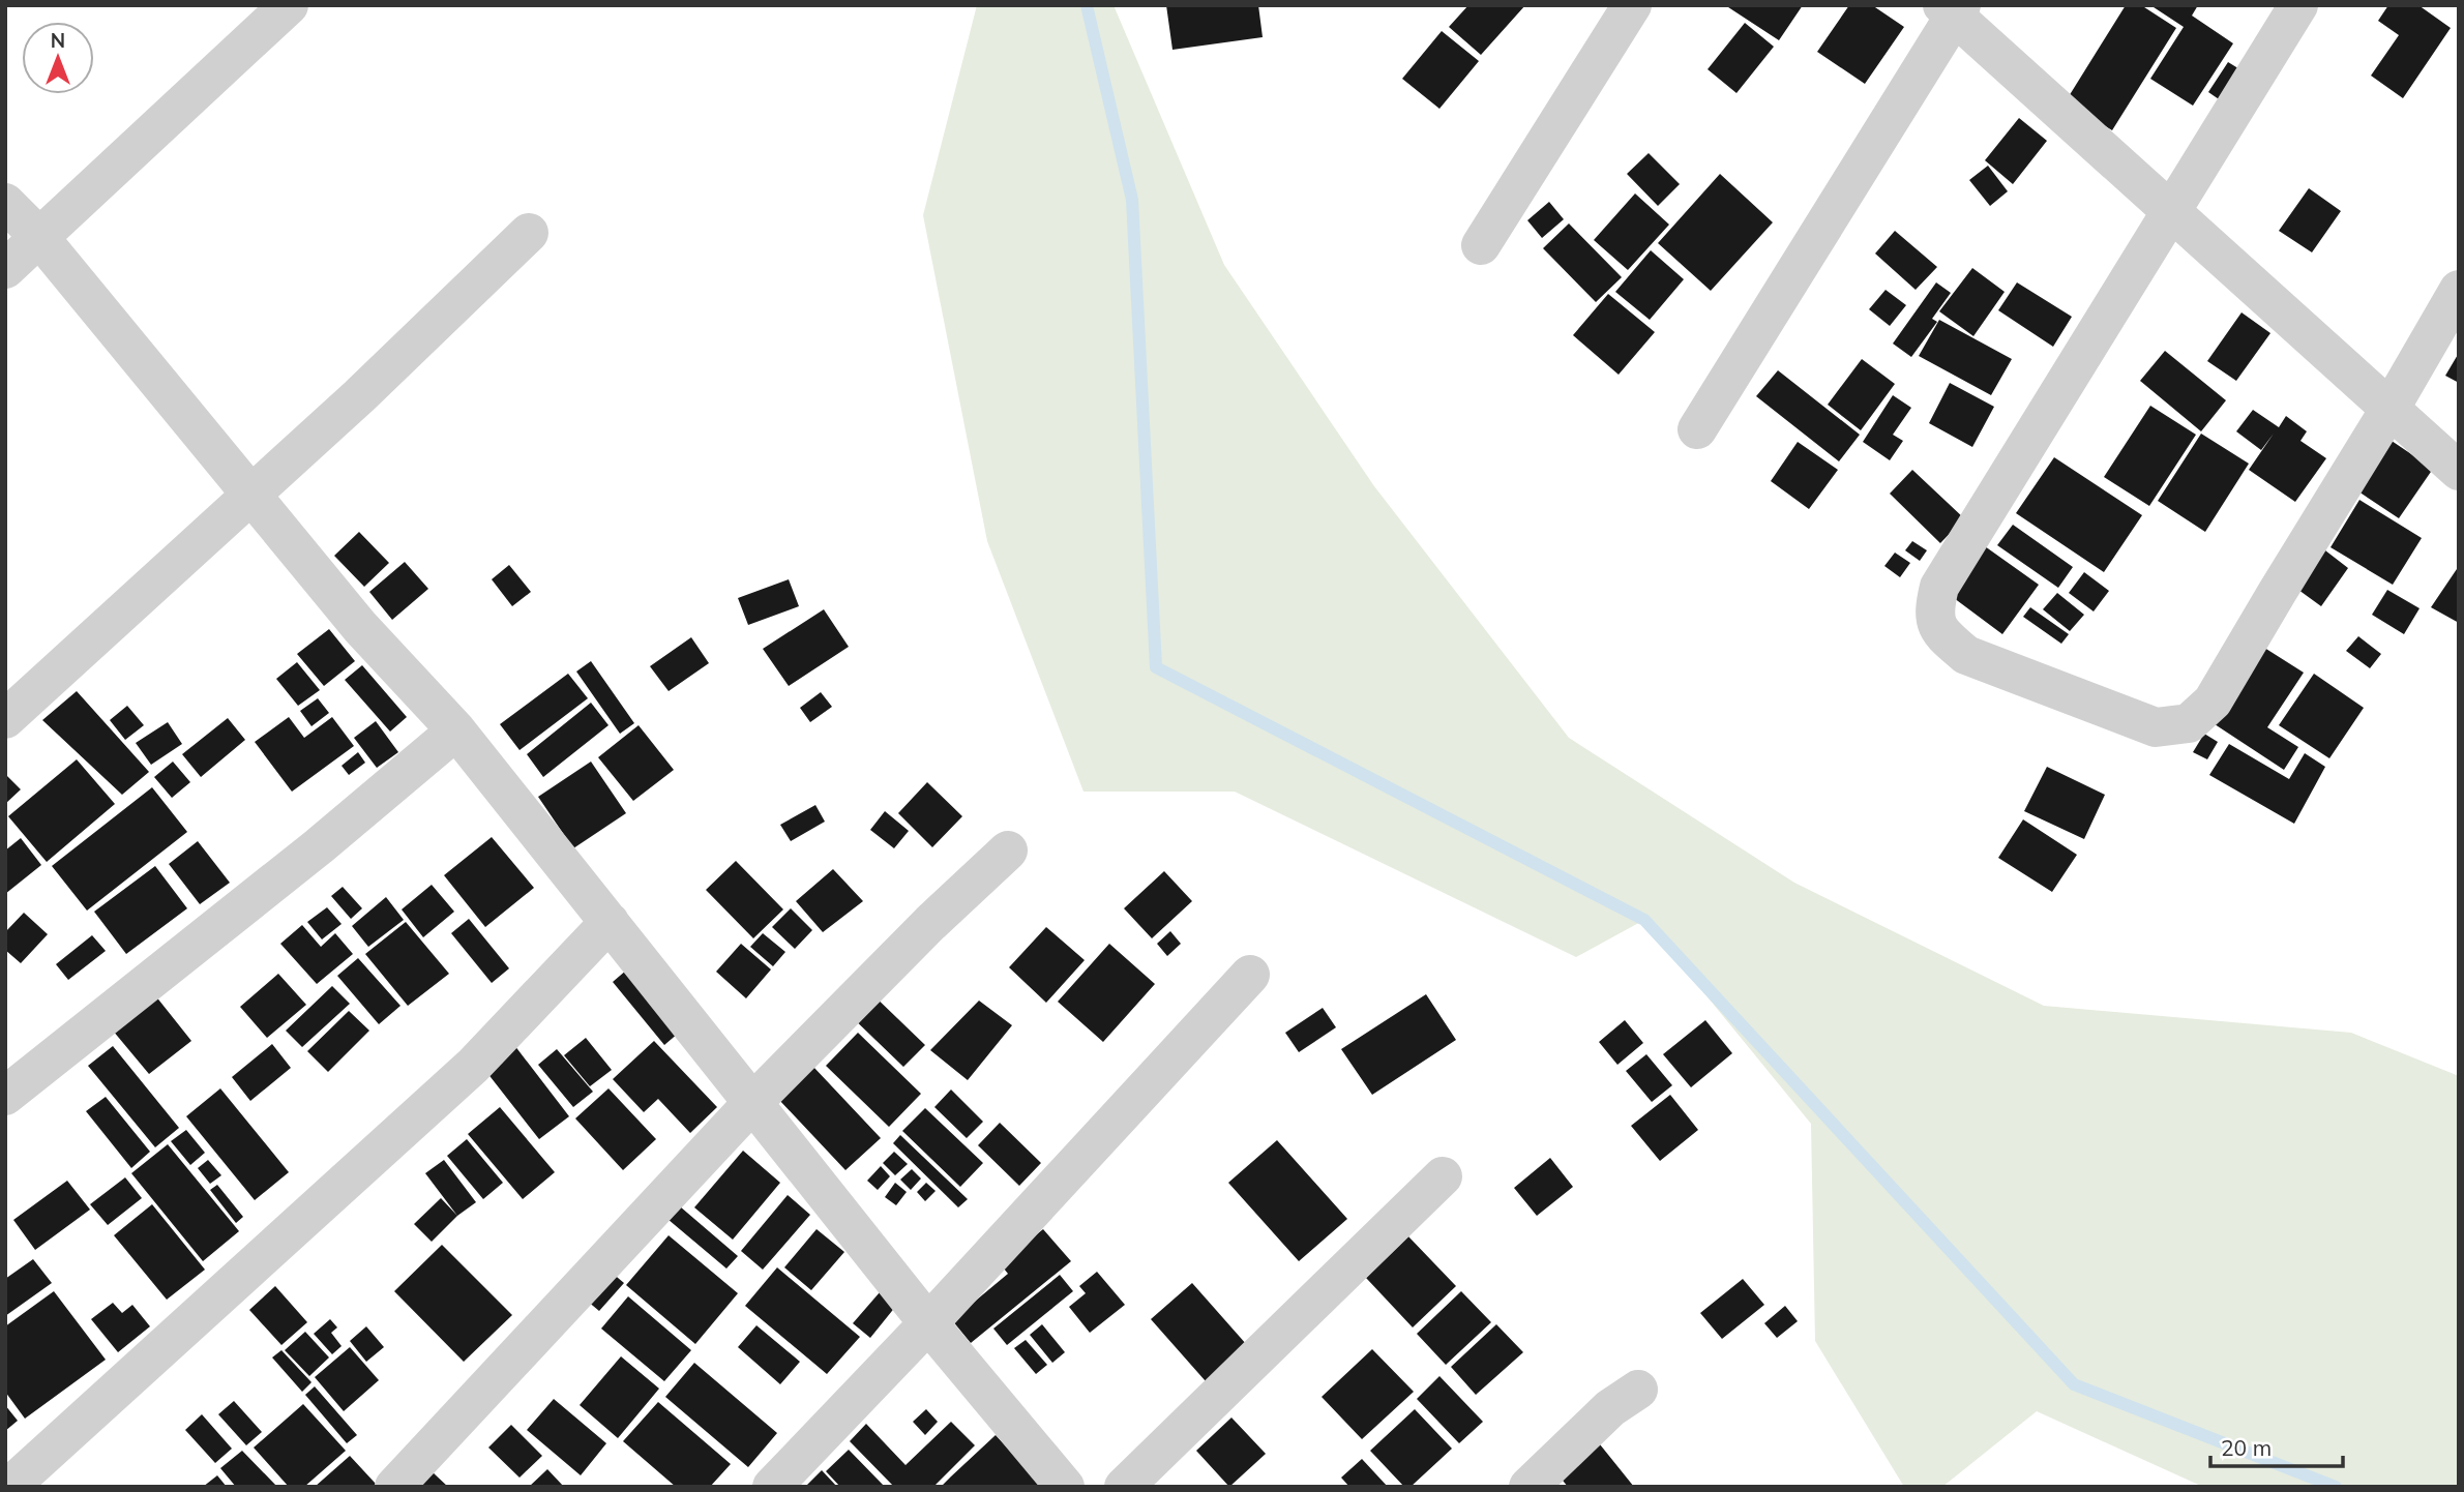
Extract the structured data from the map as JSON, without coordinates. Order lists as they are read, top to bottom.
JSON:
{
  "scale_bar": "20 m",
  "north": "top"
}
